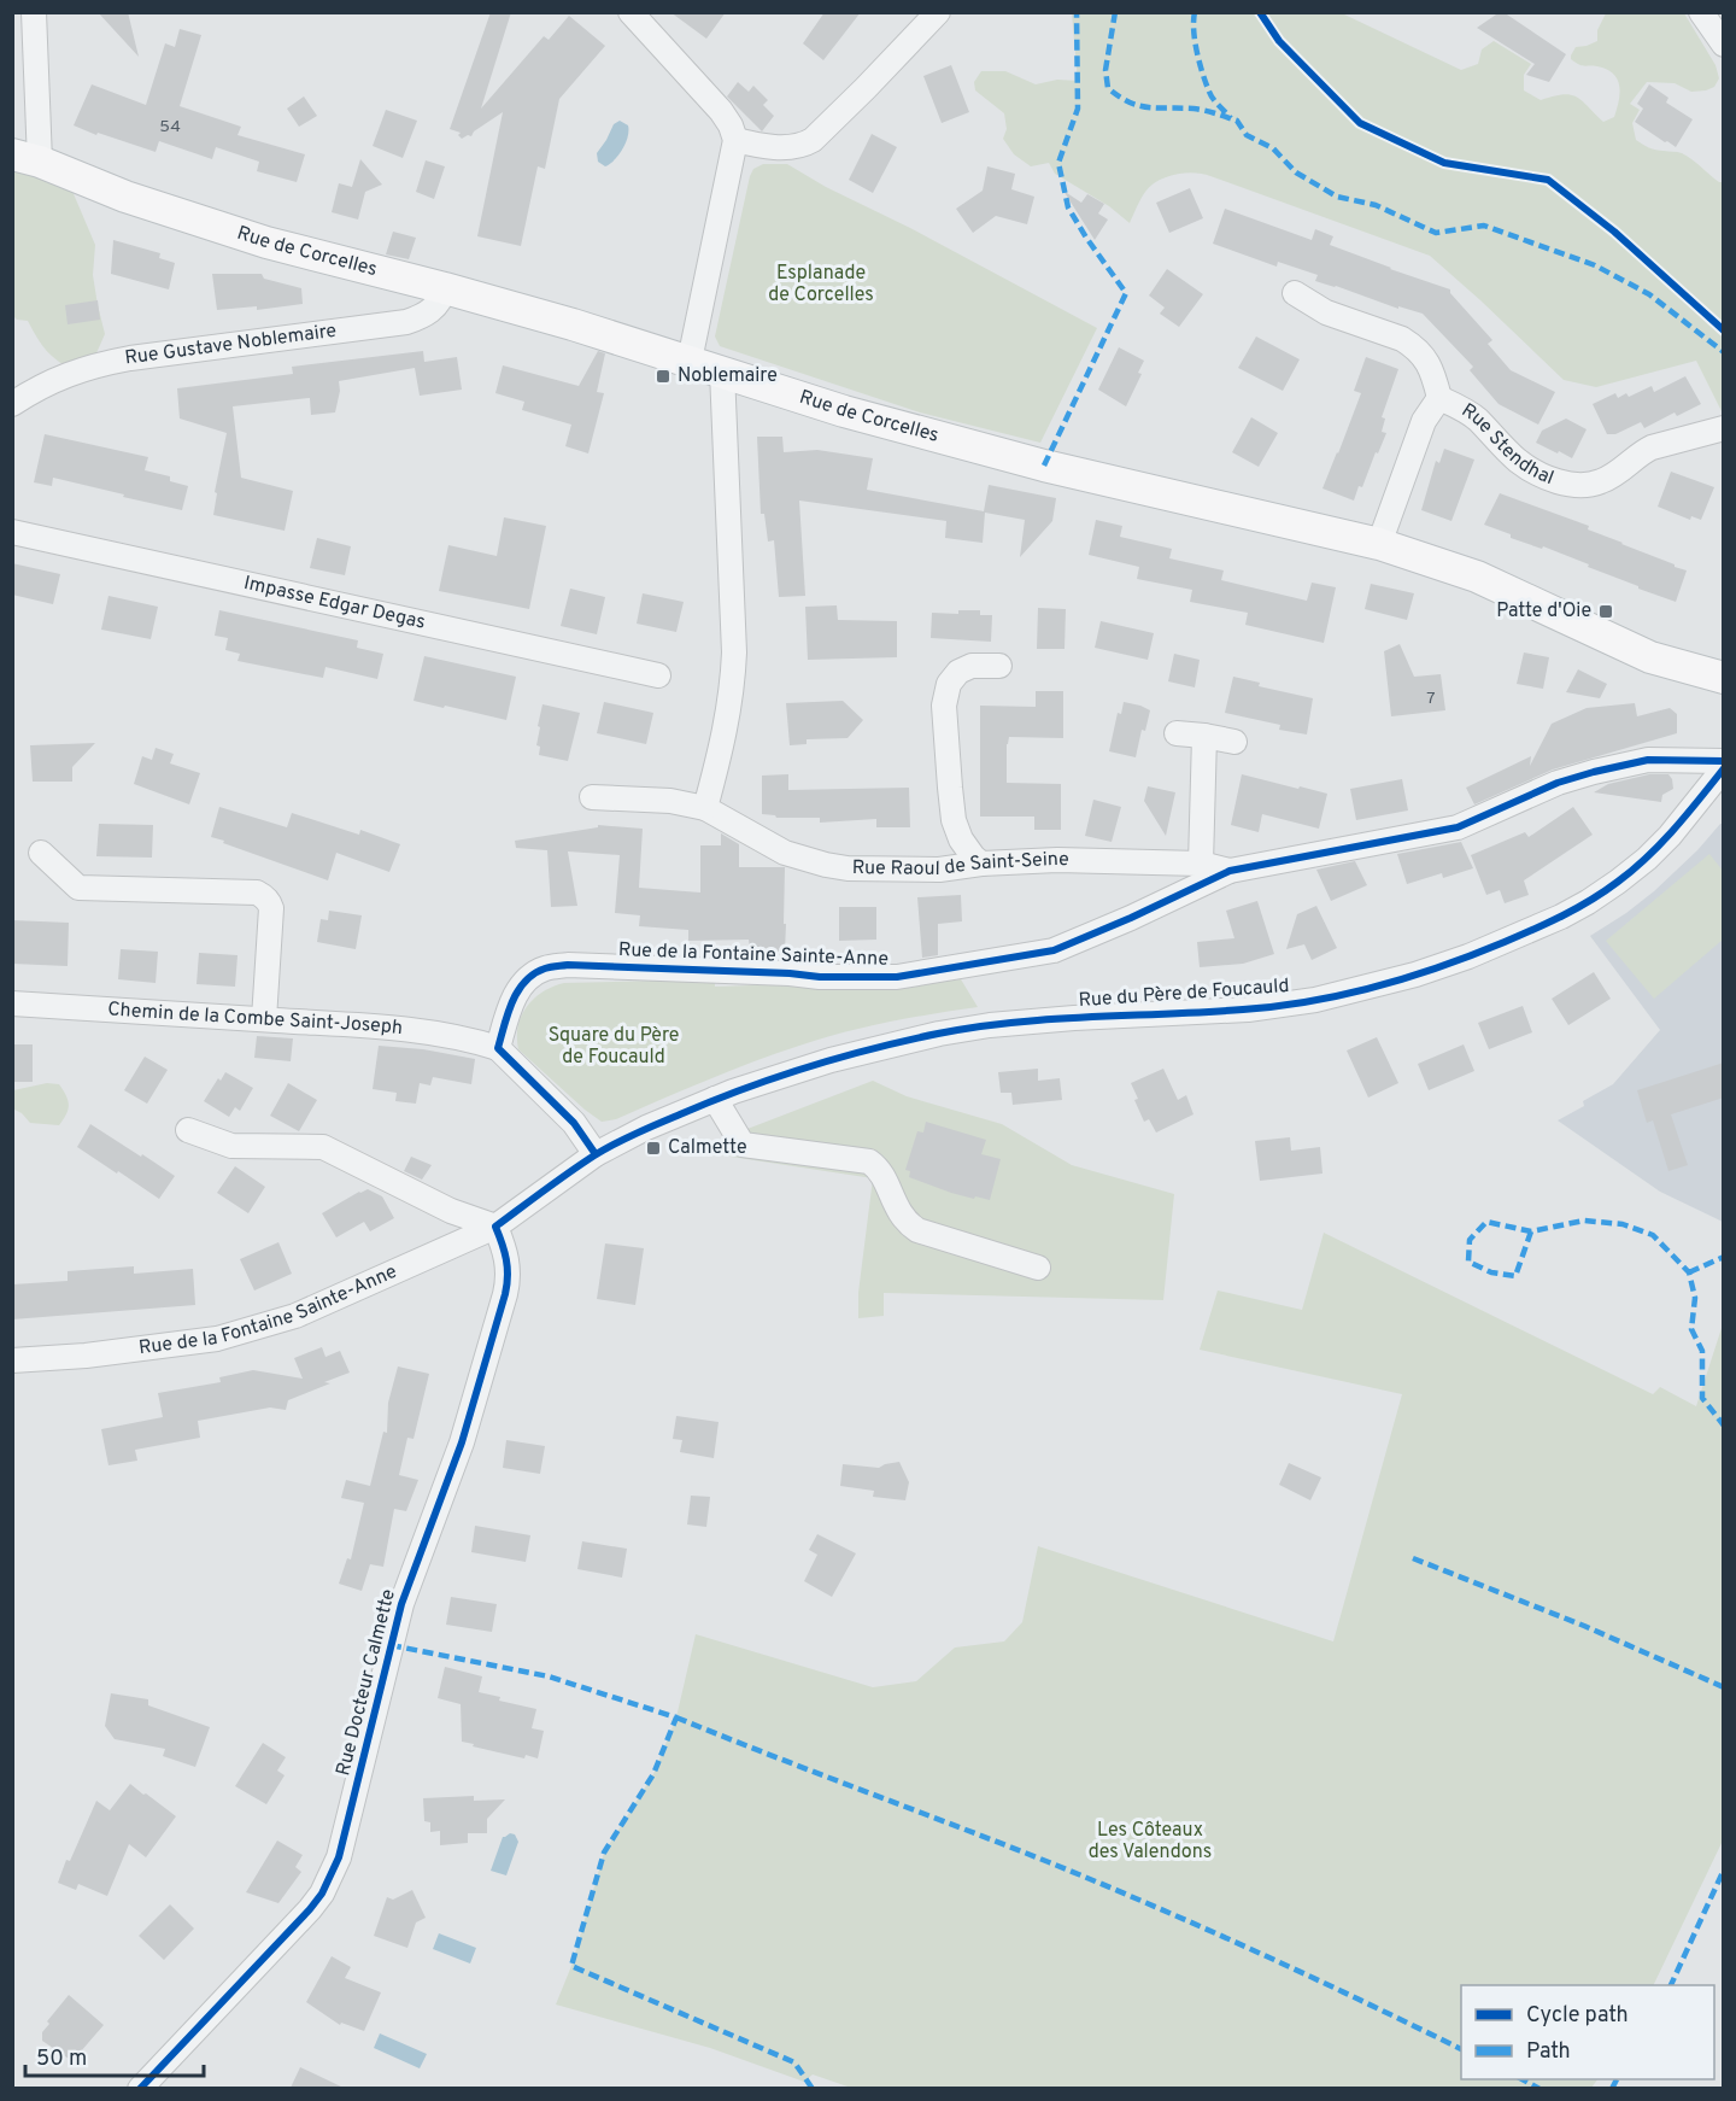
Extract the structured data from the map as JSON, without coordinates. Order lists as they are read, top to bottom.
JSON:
{
  "streets": {
    "main road": ["Rue de Corcelles"],
    "street": [
      "Rue Gustave Noblemaire",
      "Rue Stendhal",
      "Impasse Edgar Degas",
      "Rue Raoul de Saint-Seine",
      "Rue de la Fontaine Sainte-Anne",
      "Rue du Père de Foucauld",
      "Chemin de la Combe Saint-Joseph",
      "Rue Docteur Calmette"
    ]
  },
  "crossings": [
    ["Rue de Corcelles", "Rue Gustave Noblemaire"],
    ["Rue de Corcelles", "Rue Stendhal"],
    ["Rue Raoul de Saint-Seine", "Rue de la Fontaine Sainte-Anne"],
    ["Rue de la Fontaine Sainte-Anne", "Rue du Père de Foucauld"],
    ["Rue de la Fontaine Sainte-Anne", "Chemin de la Combe Saint-Joseph"],
    ["Rue de la Fontaine Sainte-Anne", "Rue Docteur Calmette"]
  ],
  "parks": ["Esplanade de Corcelles", "Square du Père de Foucauld", "Les Côteaux des Valendons"],
  "places": {
    "transit": ["Noblemaire", "Patte d'Oie", "Calmette"]
  },
  "house_numbers": ["54", "7"],
  "legend": ["Cycle path", "Path"],
  "scale_bar": "50 m"
}
